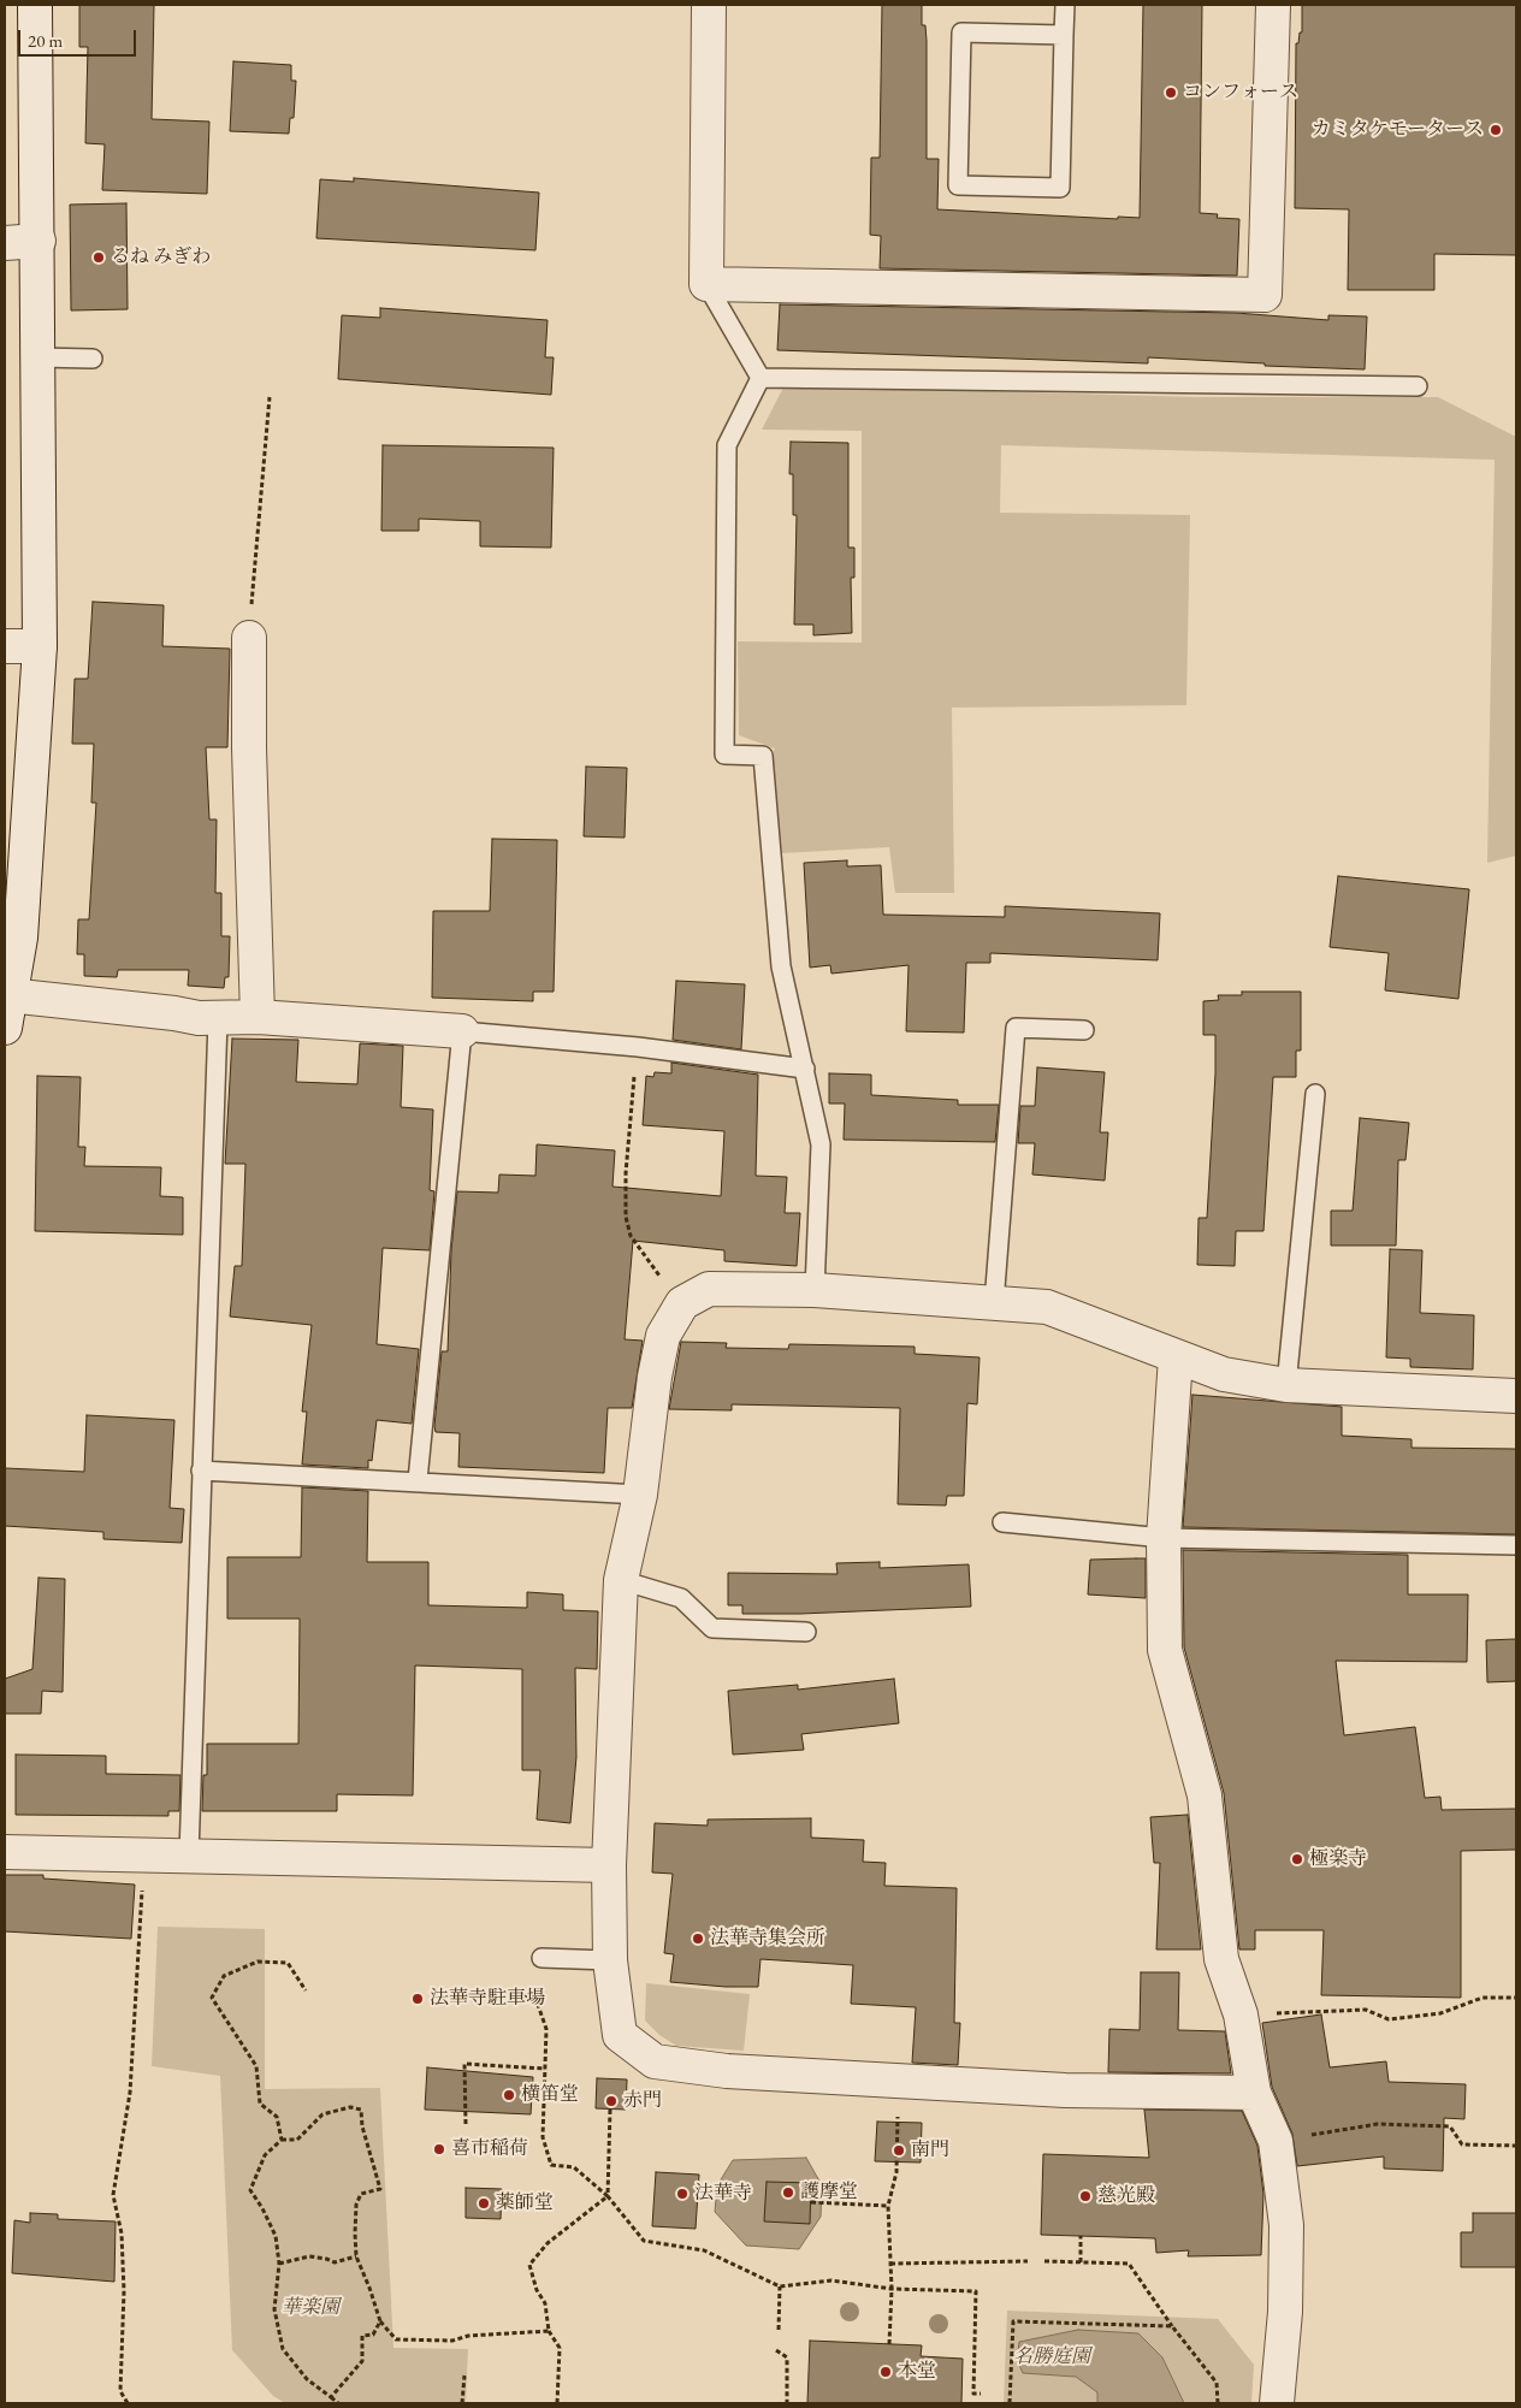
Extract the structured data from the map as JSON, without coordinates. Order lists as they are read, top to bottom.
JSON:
{
  "parks": ["華楽園", "名勝庭園"],
  "places": [
    "コンフォース",
    "カミタケモータース",
    "るね みぎわ",
    "極楽寺",
    "法華寺集会所",
    "法華寺駐車場",
    "横笛堂",
    "赤門",
    "喜市稲荷",
    "南門",
    "護摩堂",
    "法華寺",
    "慈光殿",
    "薬師堂",
    "本堂"
  ],
  "scale_bar": "20 m"
}
